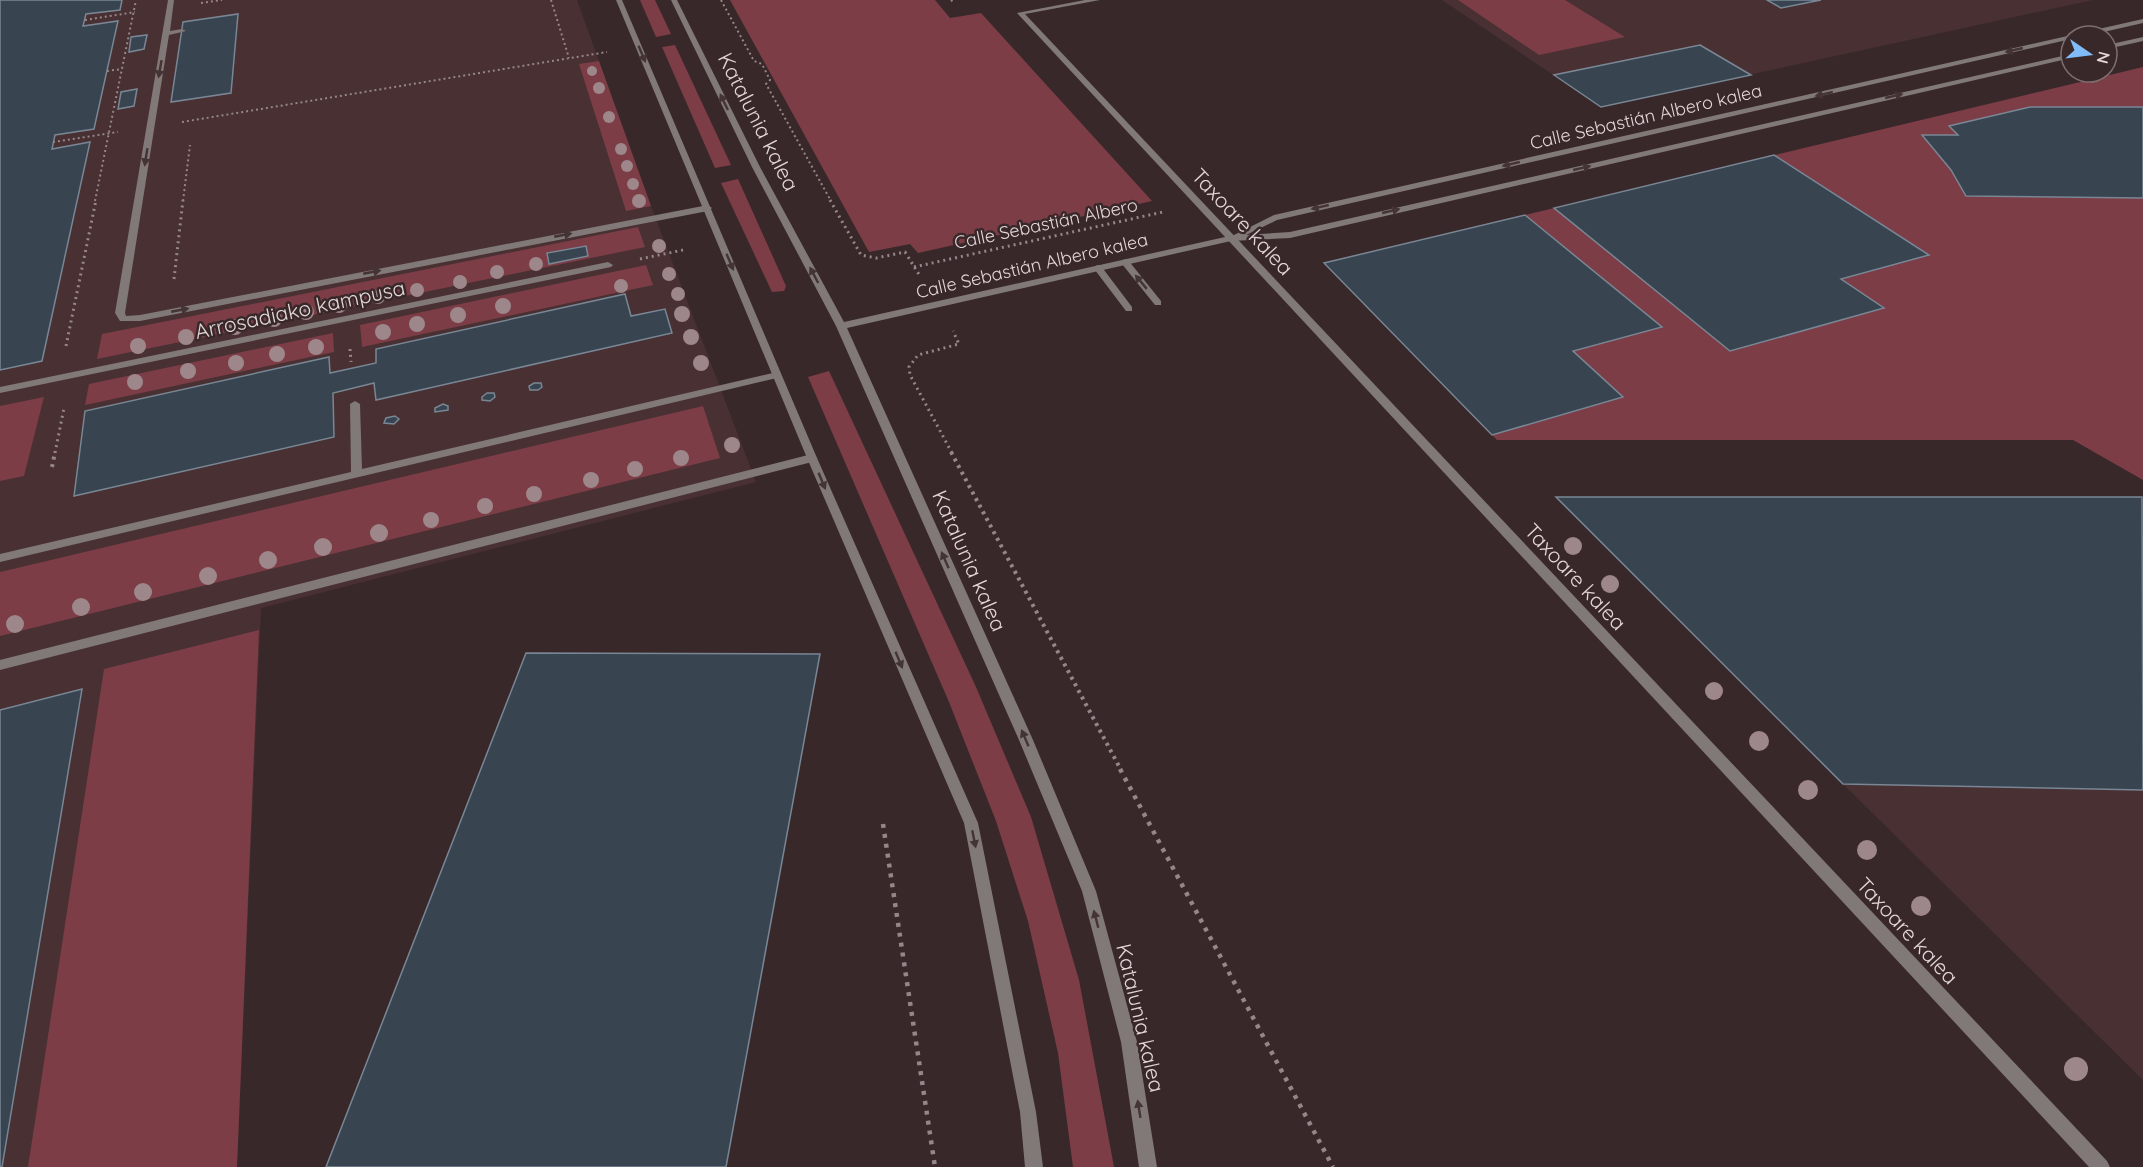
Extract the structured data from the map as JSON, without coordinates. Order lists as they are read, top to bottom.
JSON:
{
  "streets": {
    "street": [
      "Calle Sebastián Albero kalea",
      "Katalunia kalea",
      "Taxoare kalea",
      "Arrosadiako kampusa"
    ],
    "path": ["Calle Sebastián Albero"]
  },
  "crossings": [
    ["Calle Sebastián Albero kalea", "Katalunia kalea"],
    ["Calle Sebastián Albero kalea", "Taxoare kalea"],
    ["Katalunia kalea", "Calle Sebastián Albero"]
  ],
  "north": "right"
}
